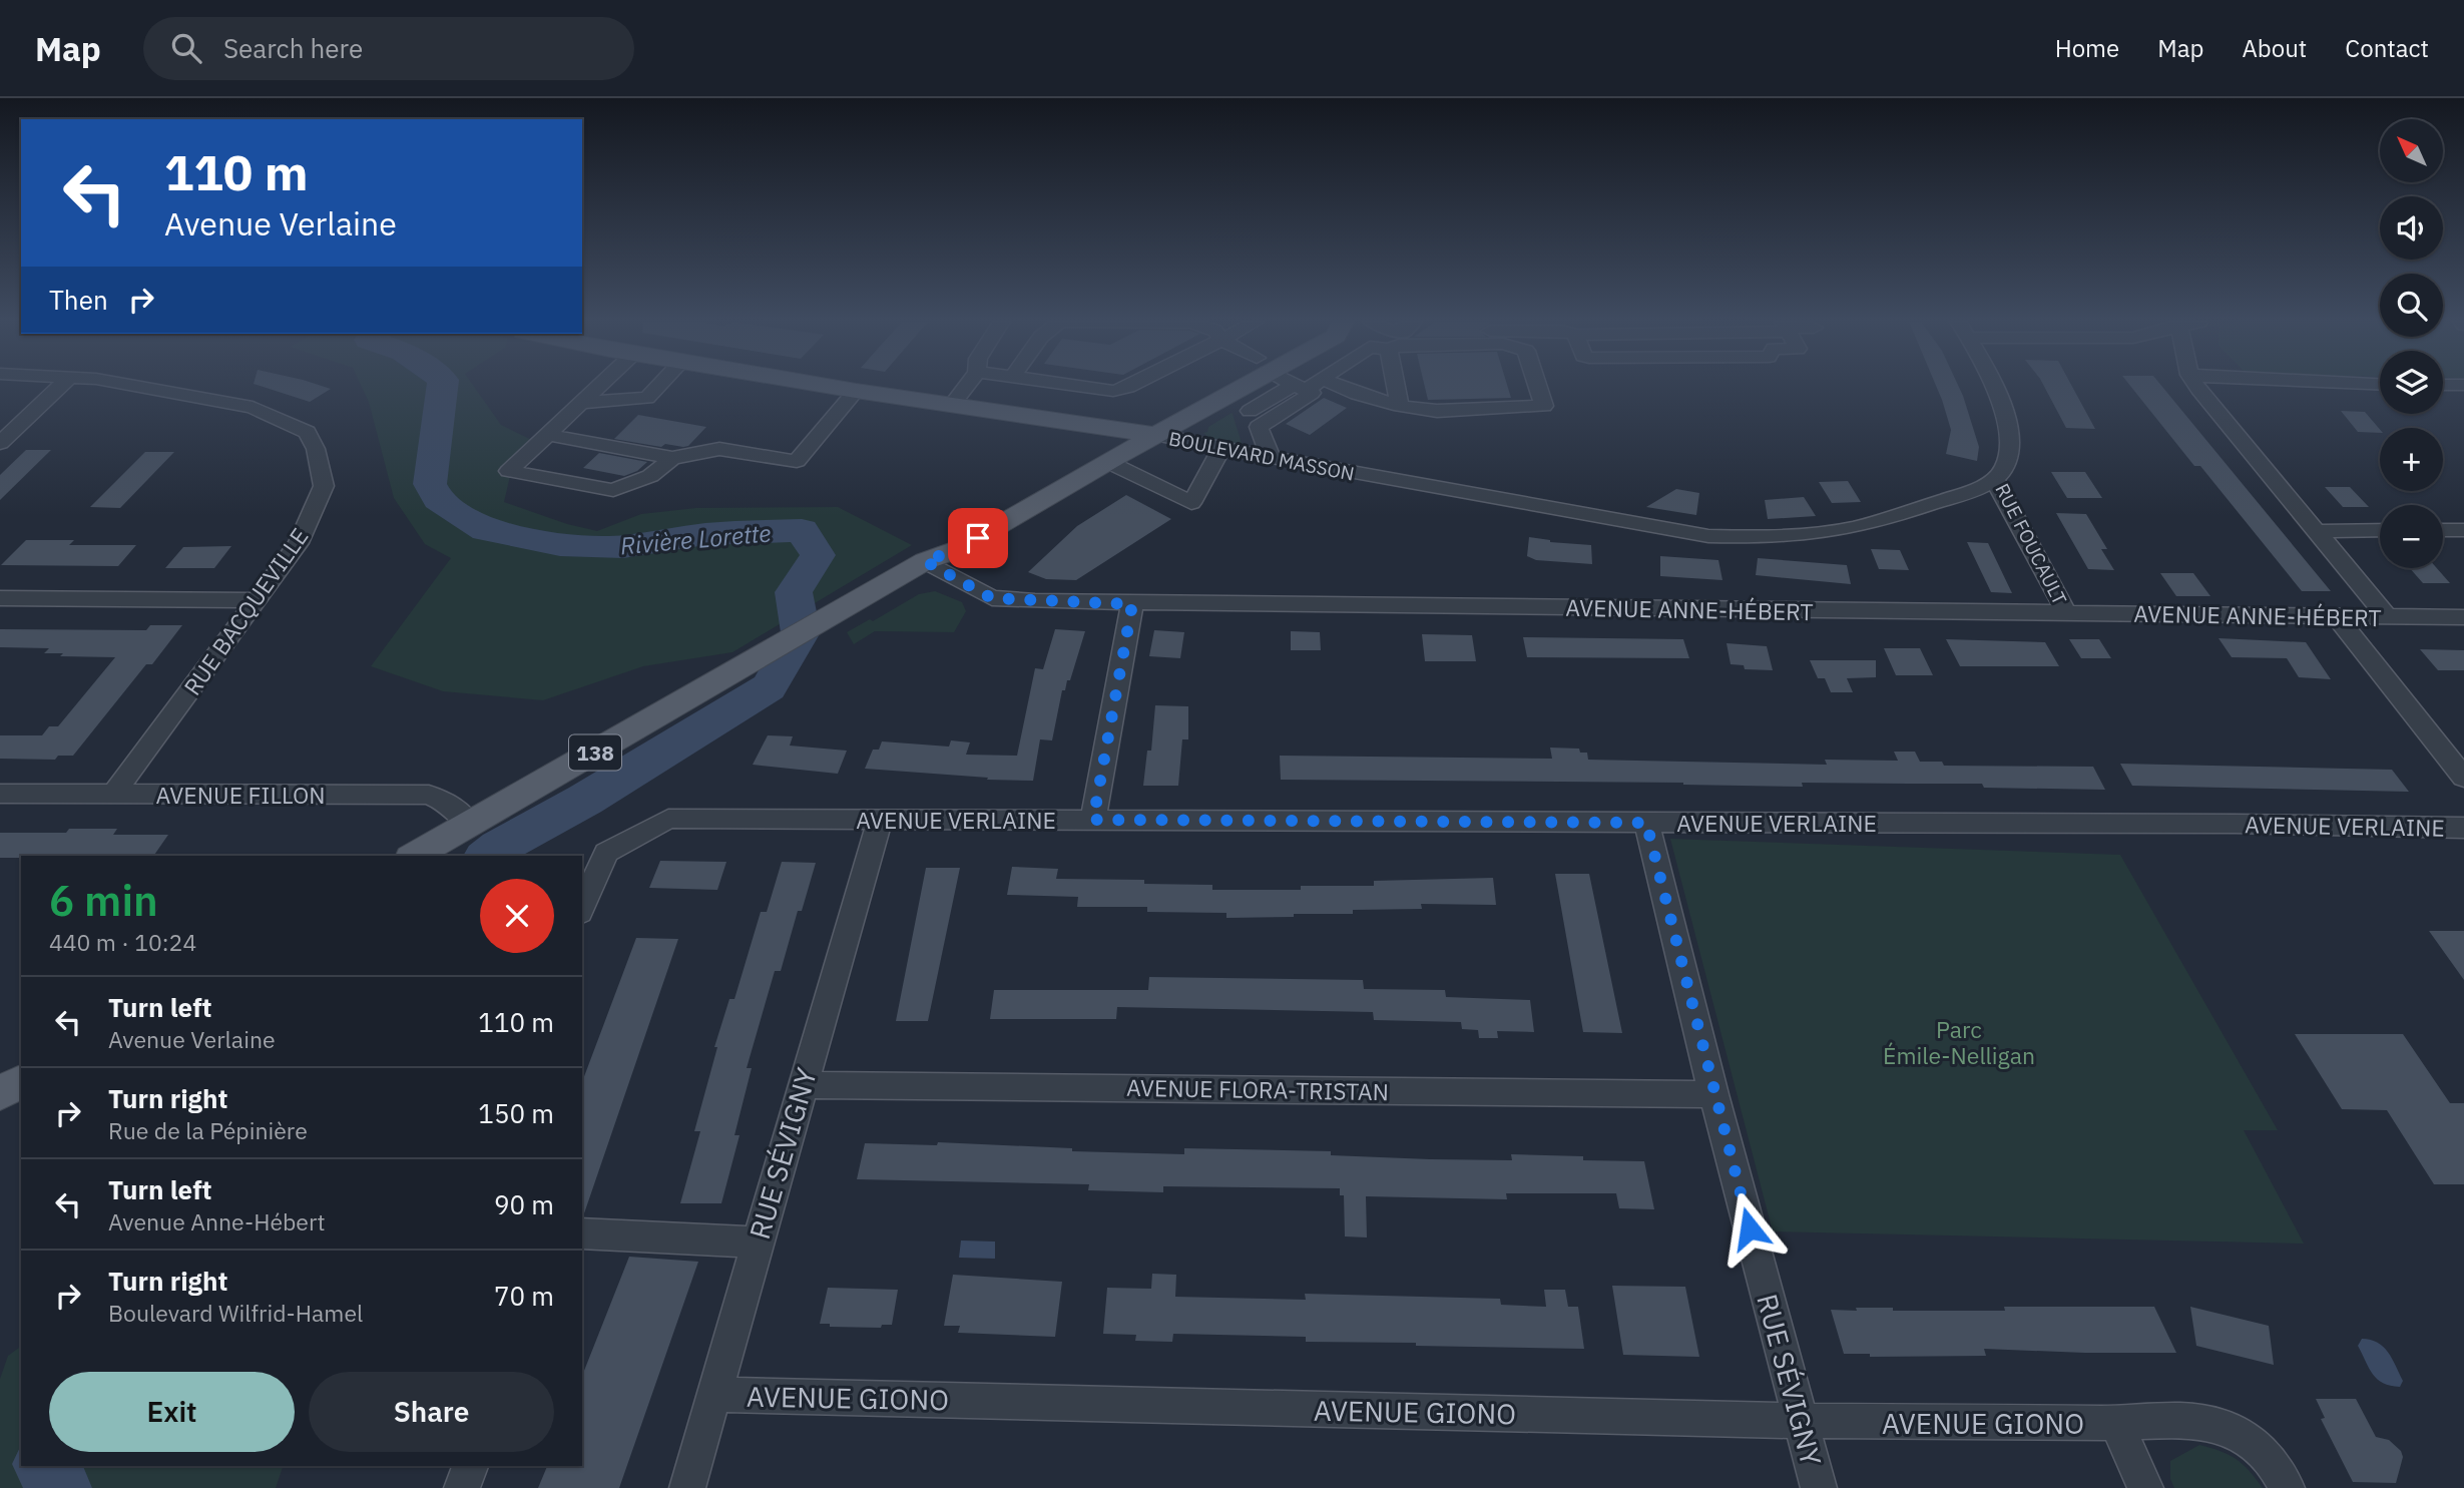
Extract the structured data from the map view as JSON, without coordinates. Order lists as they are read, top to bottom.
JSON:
{
  "streets": {
    "main road": ["BOULEVARD MASSON", "138"],
    "street": [
      "RUE FOUCAULT",
      "AVENUE ANNE-HÉBERT",
      "RUE BACQUEVILLE",
      "AVENUE FILLON",
      "AVENUE VERLAINE",
      "AVENUE FLORA-TRISTAN",
      "RUE SÉVIGNY",
      "AVENUE GIONO"
    ]
  },
  "crossings": [
    ["BOULEVARD MASSON", "RUE FOUCAULT"],
    ["BOULEVARD MASSON", "138"],
    ["RUE FOUCAULT", "AVENUE ANNE-HÉBERT"],
    ["AVENUE ANNE-HÉBERT", "138"],
    ["RUE BACQUEVILLE", "AVENUE FILLON"],
    ["138", "AVENUE FILLON"],
    ["AVENUE VERLAINE", "RUE SÉVIGNY"],
    ["AVENUE FLORA-TRISTAN", "RUE SÉVIGNY"],
    ["RUE SÉVIGNY", "AVENUE GIONO"]
  ],
  "water": ["Rivière Lorette"],
  "parks": ["Parc Émile-Nelligan"],
  "north": "top left",
  "page": {
    "header": "Map",
    "search": "Search here",
    "nav": [
      "Home",
      "Map",
      "About",
      "Contact"
    ],
    "map_buttons": ["+", "−"],
    "turn": ["110 m", "Avenue Verlaine"],
    "then": "Then",
    "heading": ["6 min", "440 m · 10:24"],
    "list": [
      {
        "name": "Turn left",
        "note": "Avenue Verlaine",
        "value": "110 m"
      },
      {
        "name": "Turn right",
        "note": "Rue de la Pépinière",
        "value": "150 m"
      },
      {
        "name": "Turn left",
        "note": "Avenue Anne-Hébert",
        "value": "90 m"
      },
      {
        "name": "Turn right",
        "note": "Boulevard Wilfrid-Hamel",
        "value": "70 m"
      }
    ],
    "buttons": ["Exit", "Share"]
  }
}
